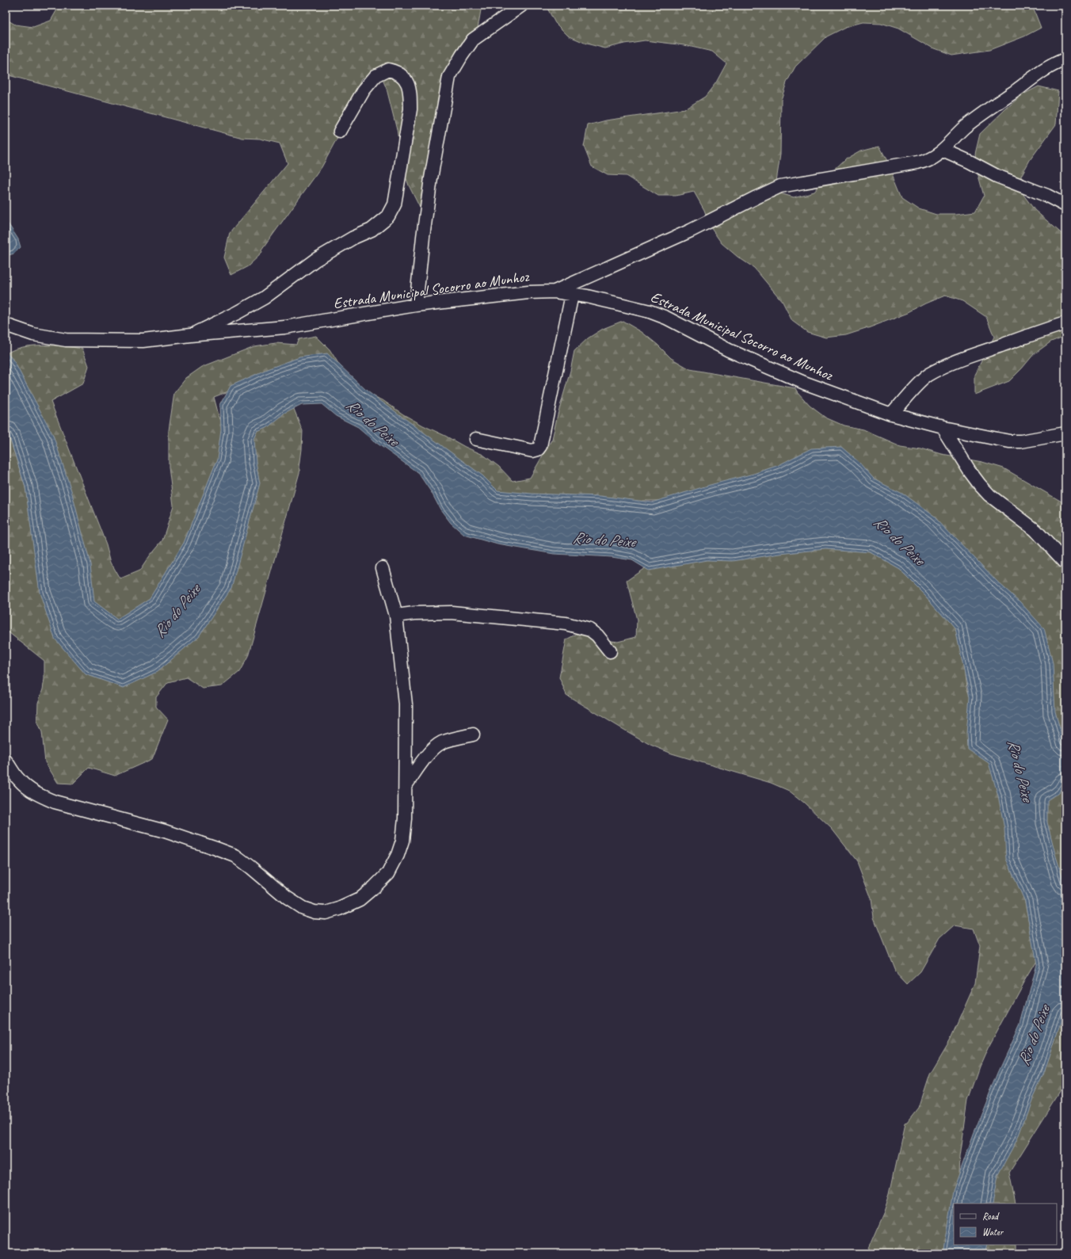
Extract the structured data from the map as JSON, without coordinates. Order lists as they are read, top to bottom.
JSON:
{
  "streets": {
    "street": ["Estrada Municipal Socorro ao Munhoz"]
  },
  "water": ["Rio do Peixe"],
  "legend": ["Road", "Water"]
}
